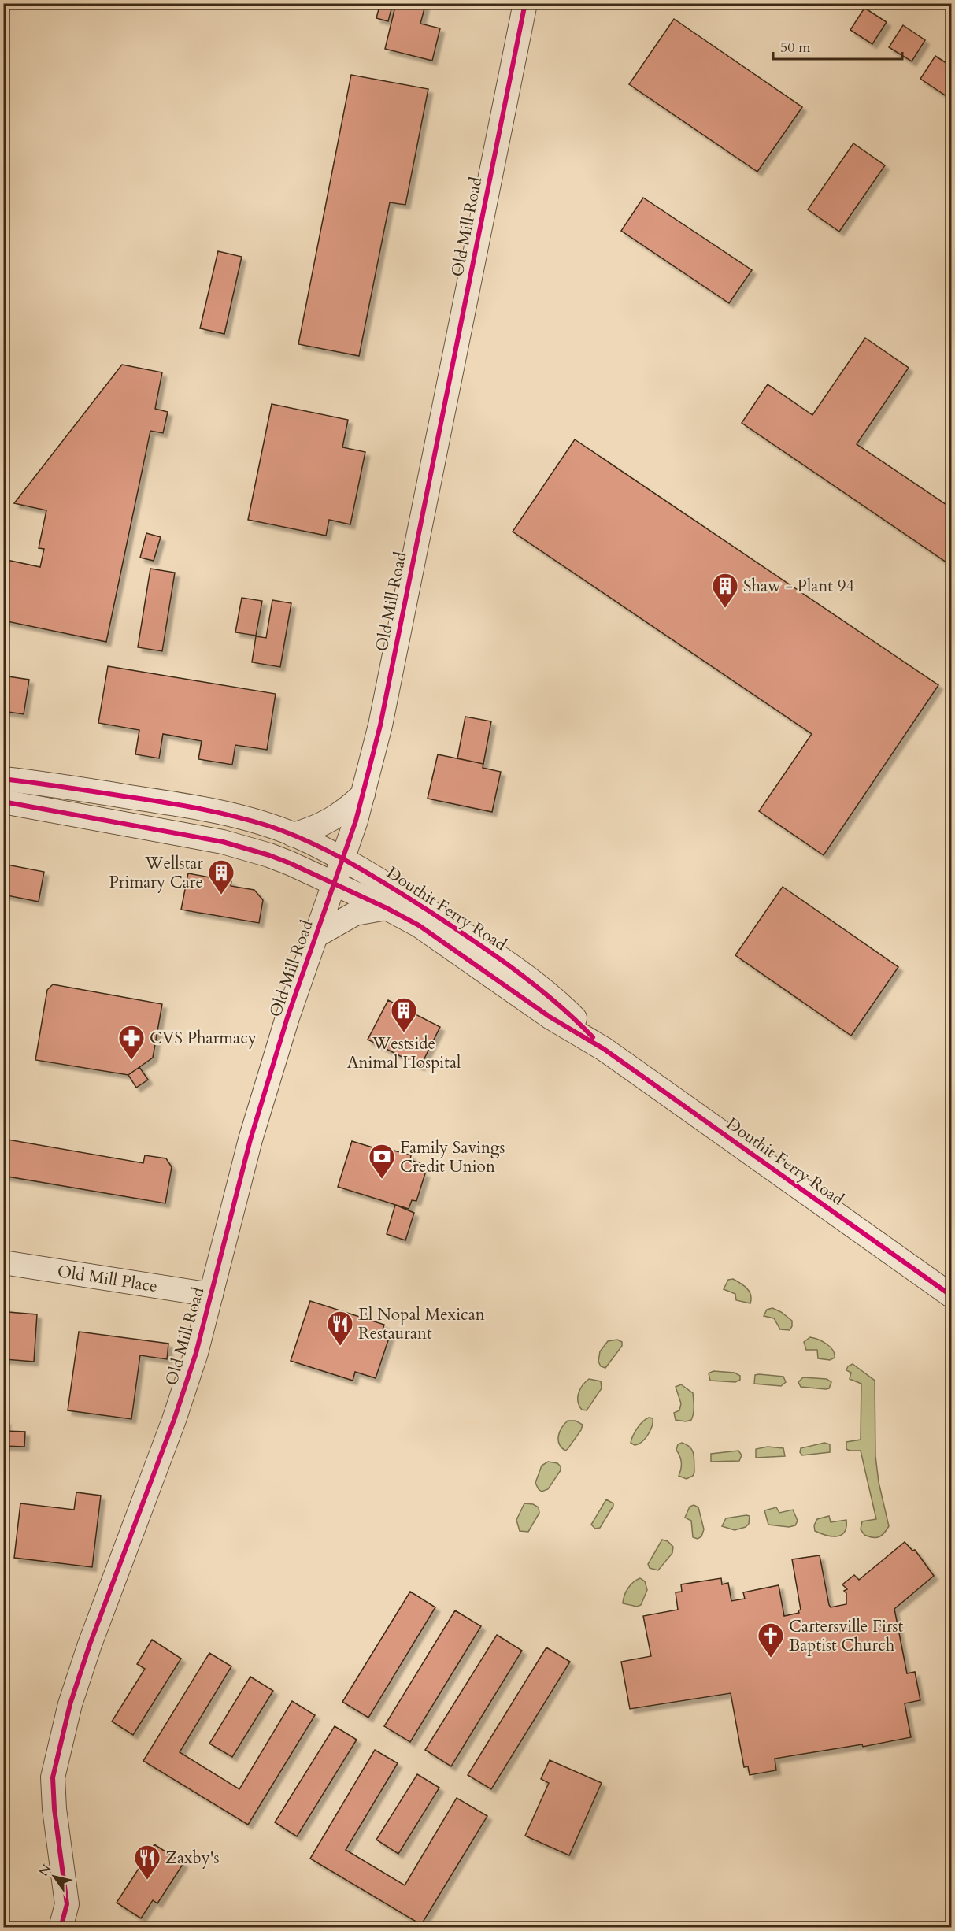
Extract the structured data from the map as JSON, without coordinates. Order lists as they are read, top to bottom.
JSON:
{
  "streets": {
    "street": ["Old Mill Road", "Douthit Ferry Road", "Old Mill Place"]
  },
  "crossings": [
    ["Old Mill Road", "Douthit Ferry Road"],
    ["Old Mill Road", "Old Mill Place"]
  ],
  "places": {
    "building": ["Shaw - Plant 94", "Wellstar Primary Care", "Westside Animal Hospital"],
    "pharmacy": ["CVS Pharmacy"],
    "bank": ["Family Savings Credit Union"],
    "restaurant": ["El Nopal Mexican Restaurant", "Zaxby's"],
    "church": ["Cartersville First Baptist Church"]
  },
  "scale_bar": "50 m",
  "north": "top left"
}
